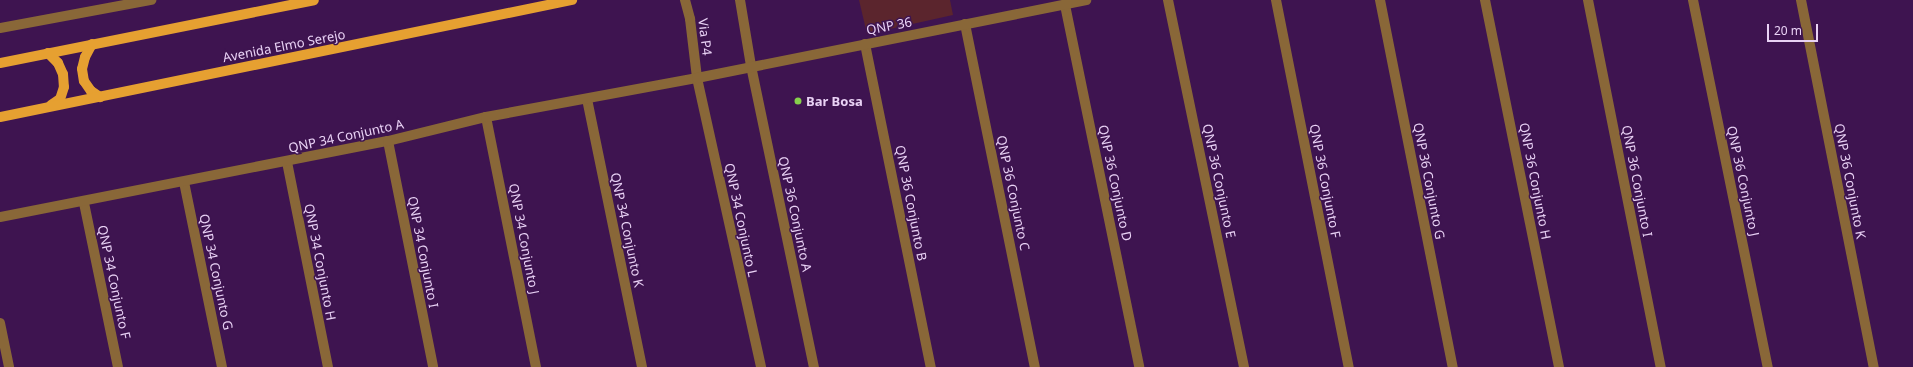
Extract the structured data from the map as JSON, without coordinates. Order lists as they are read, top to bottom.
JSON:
{
  "streets": {
    "main road": ["Avenida Elmo Serejo"],
    "street": [
      "QNP 36",
      "Via P4",
      "QNP 34 Conjunto A",
      "QNP 36 Conjunto E",
      "QNP 36 Conjunto F",
      "QNP 36 Conjunto G",
      "QNP 36 Conjunto H",
      "QNP 36 Conjunto I",
      "QNP 36 Conjunto J",
      "QNP 36 Conjunto K",
      "QNP 36 Conjunto D",
      "QNP 36 Conjunto C",
      "QNP 36 Conjunto B",
      "QNP 36 Conjunto A",
      "QNP 34 Conjunto L",
      "QNP 34 Conjunto K",
      "QNP 34 Conjunto J",
      "QNP 34 Conjunto I",
      "QNP 34 Conjunto H",
      "QNP 34 Conjunto G",
      "QNP 34 Conjunto F"
    ]
  },
  "crossings": [
    ["QNP 36", "Via P4"],
    ["QNP 36", "QNP 34 Conjunto A"],
    ["QNP 36", "QNP 36 Conjunto D"],
    ["QNP 36", "QNP 36 Conjunto C"],
    ["QNP 36", "QNP 36 Conjunto B"],
    ["QNP 36", "QNP 36 Conjunto A"],
    ["QNP 36", "QNP 34 Conjunto L"],
    ["Via P4", "QNP 34 Conjunto A"],
    ["Via P4", "QNP 34 Conjunto L"],
    ["QNP 34 Conjunto A", "QNP 34 Conjunto L"],
    ["QNP 34 Conjunto A", "QNP 34 Conjunto K"],
    ["QNP 34 Conjunto A", "QNP 34 Conjunto J"],
    ["QNP 34 Conjunto A", "QNP 34 Conjunto I"],
    ["QNP 34 Conjunto A", "QNP 34 Conjunto H"],
    ["QNP 34 Conjunto A", "QNP 34 Conjunto G"],
    ["QNP 34 Conjunto A", "QNP 34 Conjunto F"]
  ],
  "places": ["Bar Bosa"],
  "scale_bar": "20 m"
}
